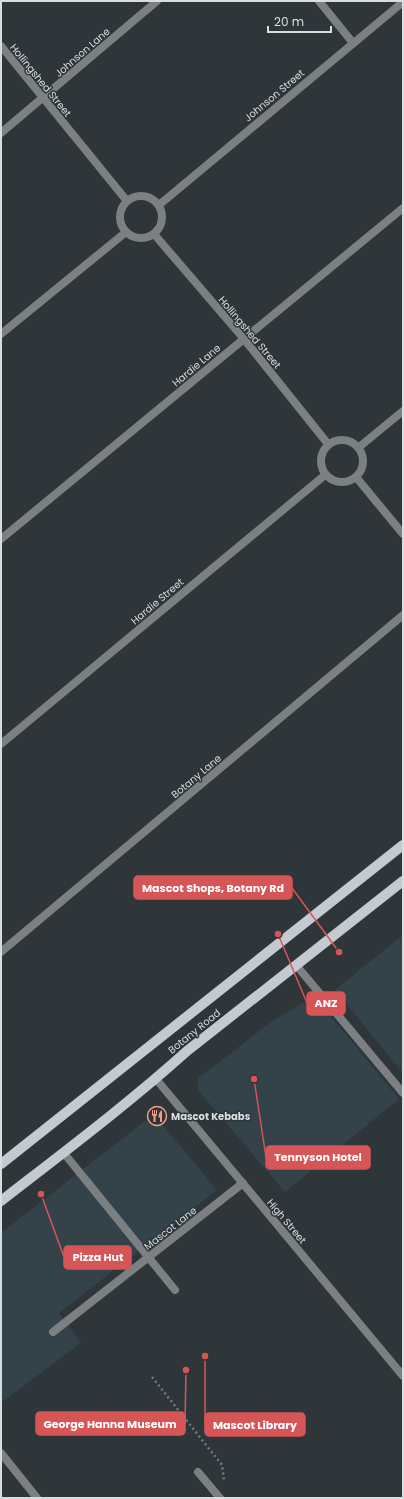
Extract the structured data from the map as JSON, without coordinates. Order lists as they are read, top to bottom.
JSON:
{
  "streets": {
    "main road": ["Botany Road"],
    "street": [
      "Johnson Lane",
      "Hollingshed Street",
      "Johnson Street",
      "Hardie Lane",
      "Hardie Street",
      "Botany Lane",
      "High Street",
      "Mascot Lane"
    ]
  },
  "crossings": [
    ["Johnson Lane", "Hollingshed Street"],
    ["Hollingshed Street", "Johnson Street"],
    ["Hollingshed Street", "Hardie Lane"],
    ["Hollingshed Street", "Hardie Street"],
    ["Botany Road", "High Street"],
    ["High Street", "Mascot Lane"]
  ],
  "places": {
    "other": [
      "ANZ",
      "Mascot Shops, Botany Rd",
      "Tennyson Hotel",
      "Pizza Hut",
      "Mascot Library",
      "George Hanna Museum"
    ],
    "restaurant": ["Mascot Kebabs"]
  },
  "scale_bar": "20 m"
}
